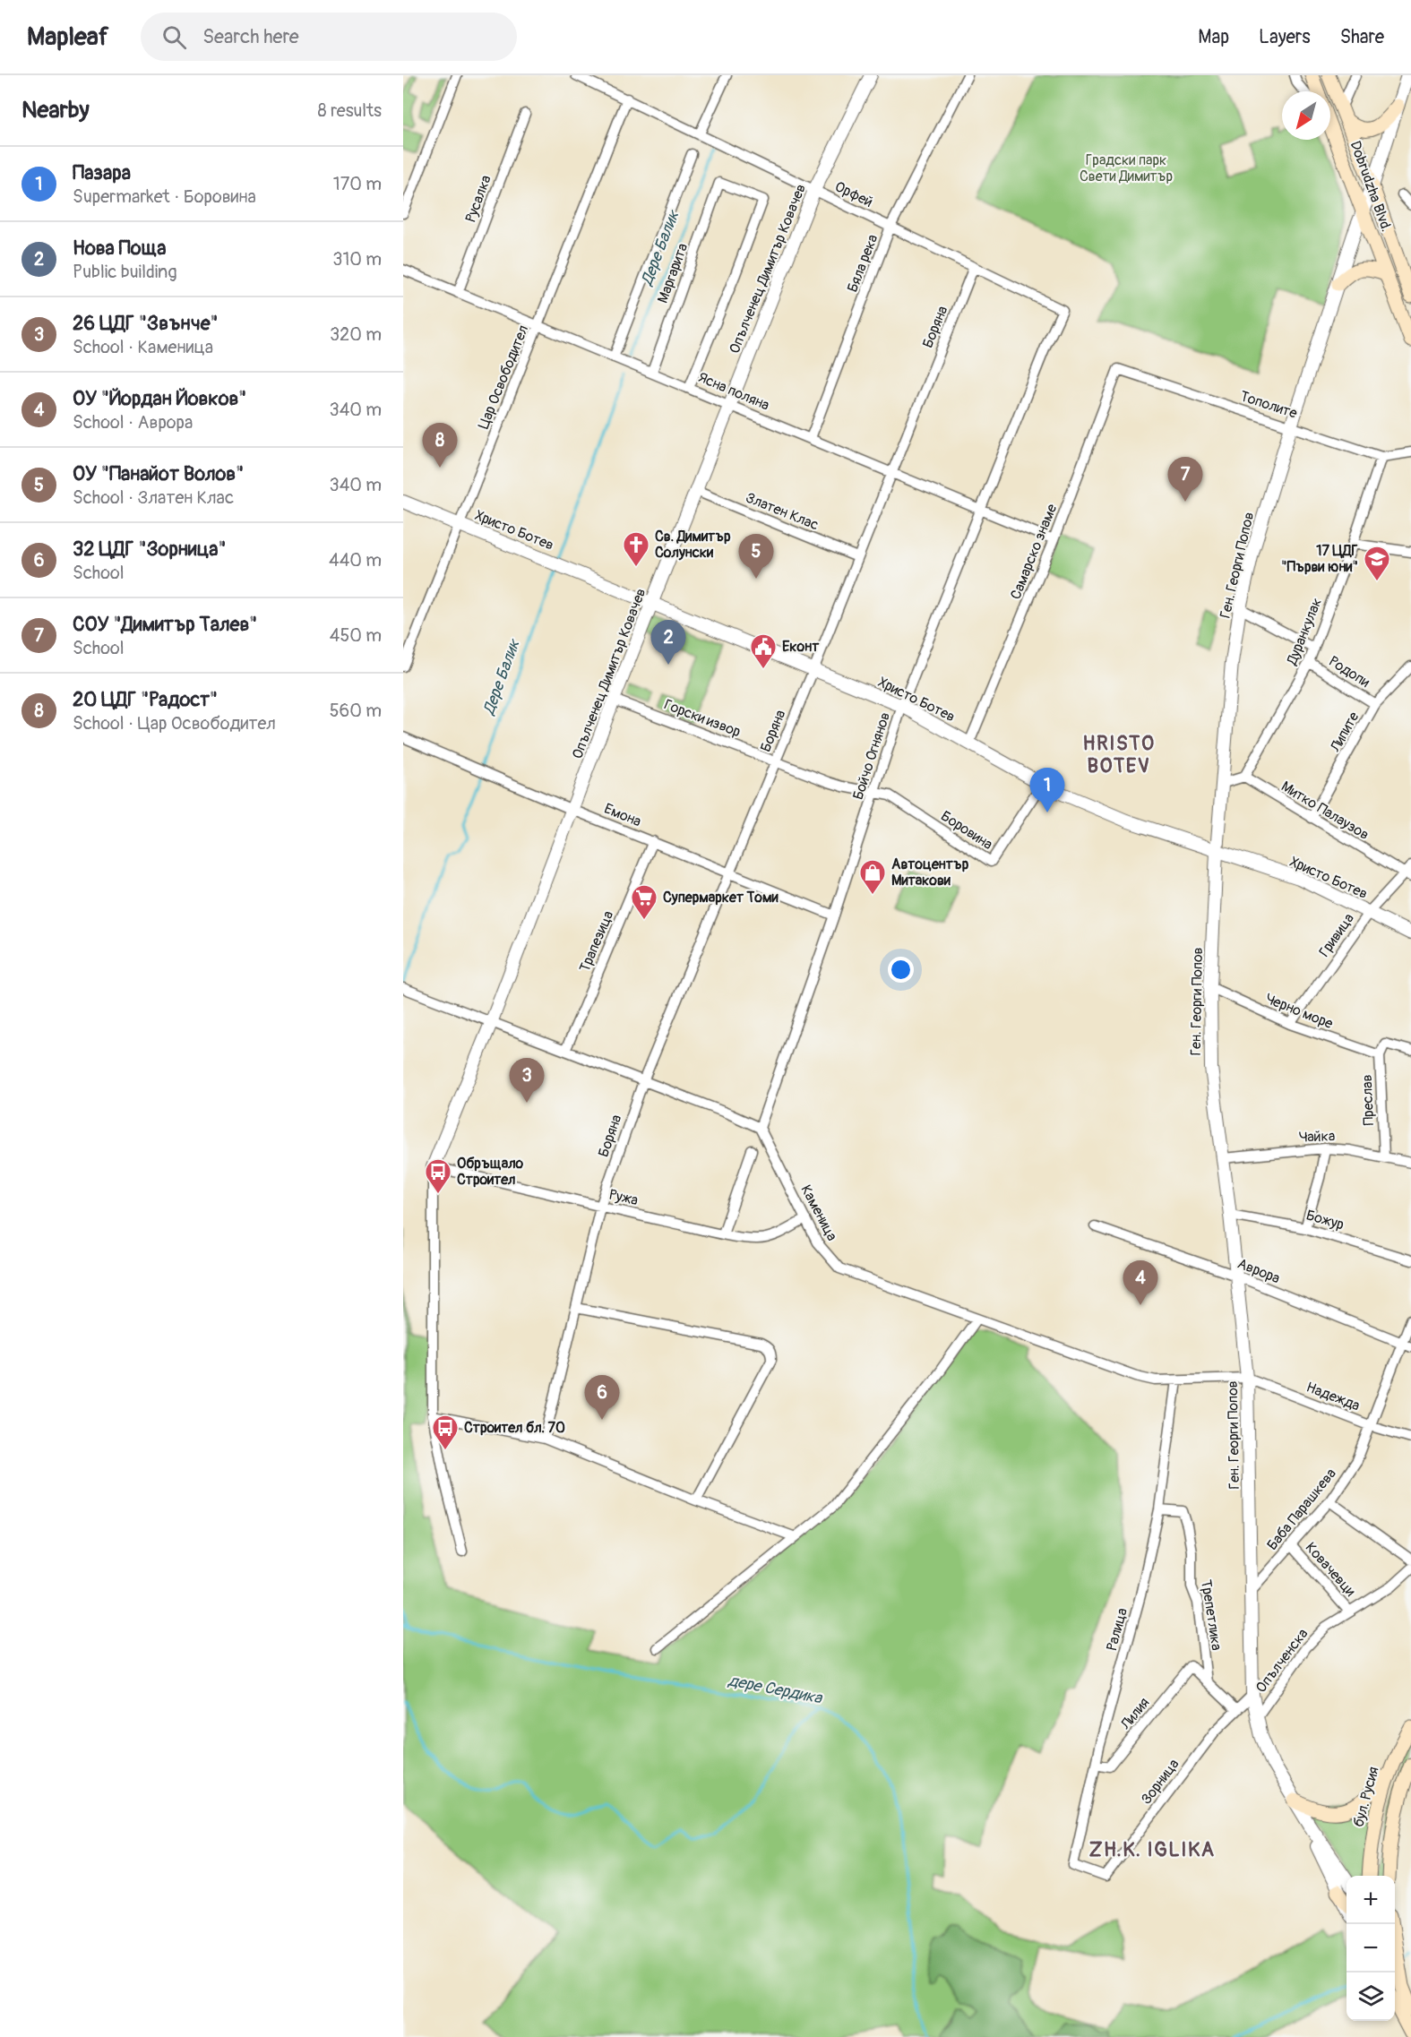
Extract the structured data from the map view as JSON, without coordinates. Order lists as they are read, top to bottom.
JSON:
{
  "streets": {
    "main road": ["Dobrudzha Blvd.", "бул. Русия"],
    "street": [
      "Орфей",
      "Русалка",
      "Бяла река",
      "Опълченец Димитър Ковачев",
      "Маргарита",
      "Боряна",
      "Цар Освободител",
      "Ясна поляна",
      "Тополите",
      "Златен Клас",
      "Христо Ботев",
      "Самарско знаме",
      "Ген. Георги Попов",
      "Дуранкулак",
      "Родопи",
      "Горски извор",
      "Липите",
      "Бойчо Огнянов",
      "Митко Палаузов",
      "Емона",
      "Боровина",
      "Гривица",
      "Трапезица",
      "Черно море",
      "Преслав",
      "Чайка",
      "Ружа",
      "Каменица",
      "Божур",
      "Аврора",
      "Надежда",
      "Баба Парашкева",
      "Ковачевци",
      "Трепетлика",
      "Ралица",
      "Опълченска",
      "Лилия",
      "Зорница"
    ]
  },
  "crossings": [
    ["Dobrudzha Blvd.", "Ген. Георги Попов"],
    ["Орфей", "Бяла река"],
    ["Орфей", "Опълченец Димитър Ковачев"],
    ["Орфей", "Боряна"],
    ["Орфей", "Цар Освободител"],
    ["Орфей", "Бойчо Огнянов"],
    ["Русалка", "Ясна поляна"],
    ["Бяла река", "Ясна поляна"],
    ["Опълченец Димитър Ковачев", "Ясна поляна"],
    ["Опълченец Димитър Ковачев", "Златен Клас"],
    ["Опълченец Димитър Ковачев", "Христо Ботев"],
    ["Опълченец Димитър Ковачев", "Горски извор"],
    ["Опълченец Димитър Ковачев", "Емона"],
    ["Опълченец Димитър Ковачев", "Ружа"],
    ["Маргарита", "Ясна поляна"],
    ["Боряна", "Ясна поляна"],
    ["Боряна", "Златен Клас"],
    ["Боряна", "Христо Ботев"],
    ["Боряна", "Горски извор"],
    ["Боряна", "Емона"],
    ["Боряна", "Ружа"],
    ["Цар Освободител", "Ясна поляна"],
    ["Цар Освободител", "Христо Ботев"],
    ["Ясна поляна", "Самарско знаме"],
    ["Ясна поляна", "Бойчо Огнянов"],
    ["Тополите", "Самарско знаме"],
    ["Тополите", "Ген. Георги Попов"],
    ["Тополите", "Дуранкулак"],
    ["Христо Ботев", "Самарско знаме"],
    ["Христо Ботев", "Ген. Георги Попов"],
    ["Христо Ботев", "Бойчо Огнянов"],
    ["Христо Ботев", "Боровина"],
    ["Христо Ботев", "Гривица"],
    ["Ген. Георги Попов", "Родопи"],
    ["Ген. Георги Попов", "Черно море"],
    ["Ген. Георги Попов", "Чайка"],
    ["Ген. Георги Попов", "Каменица"],
    ["Ген. Георги Попов", "Божур"],
    ["Ген. Георги Попов", "Аврора"],
    ["Ген. Георги Попов", "Надежда"],
    ["Ген. Георги Попов", "Баба Парашкева"],
    ["Ген. Георги Попов", "Опълченска"],
    ["Ген. Георги Попов", "Зорница"],
    ["Дуранкулак", "Родопи"],
    ["Дуранкулак", "Митко Палаузов"],
    ["Родопи", "Липите"],
    ["Горски извор", "Бойчо Огнянов"],
    ["Горски извор", "Боровина"],
    ["Липите", "Митко Палаузов"],
    ["Бойчо Огнянов", "Емона"],
    ["Бойчо Огнянов", "Боровина"],
    ["Бойчо Огнянов", "Каменица"],
    ["Митко Палаузов", "Гривица"],
    ["Емона", "Трапезица"],
    ["Гривица", "Черно море"],
    ["Черно море", "Преслав"],
    ["Преслав", "Чайка"],
    ["Ружа", "Каменица"],
    ["Каменица", "Надежда"],
    ["Каменица", "Ралица"],
    ["Аврора", "Баба Парашкева"],
    ["Надежда", "Баба Парашкева"],
    ["Баба Парашкева", "Ковачевци"],
    ["Ковачевци", "Опълченска"],
    ["Трепетлика", "Ралица"],
    ["Трепетлика", "Лилия"],
    ["Ралица", "Лилия"],
    ["Ралица", "Зорница"]
  ],
  "districts": ["HRISTO BOTEV", "ZH.K. IGLIKA"],
  "water": ["Дере Балик", "дере Сердика"],
  "parks": ["Градски парк Свети Димитър"],
  "places": {
    "church": ["Св. Димитър Солунски"],
    "school or university": ["17 ЦДГ \"Първи юни\""],
    "public building": ["Еконт"],
    "shop": ["Автоцентър Митакови"],
    "supermarket": ["Супермаркет Томи"],
    "bus stop": ["Обръщало Строител", "Строител бл. 70"]
  },
  "north": "bottom left",
  "page": {
    "header": "Mapleaf",
    "search": "Search here",
    "nav": ["Map", "Layers", "Share"],
    "heading": ["Nearby", "8 results"],
    "list": [
      {
        "mark": "1",
        "name": "Пазара",
        "note": "Supermarket · Боровина",
        "value": "170 m"
      },
      {
        "mark": "2",
        "name": "Нова Поща",
        "note": "Public building",
        "value": "310 m"
      },
      {
        "mark": "3",
        "name": "26 ЦДГ \"Звънче\"",
        "note": "School · Каменица",
        "value": "320 m"
      },
      {
        "mark": "4",
        "name": "ОУ \"Йордан Йовков\"",
        "note": "School · Аврора",
        "value": "340 m"
      },
      {
        "mark": "5",
        "name": "ОУ \"Панайот Волов\"",
        "note": "School · Златен Клас",
        "value": "340 m"
      },
      {
        "mark": "6",
        "name": "32 ЦДГ \"Зорница\"",
        "note": "School",
        "value": "440 m"
      },
      {
        "mark": "7",
        "name": "СОУ \"Димитър Талев\"",
        "note": "School",
        "value": "450 m"
      },
      {
        "mark": "8",
        "name": "20 ЦДГ \"Радост\"",
        "note": "School · Цар Освободител",
        "value": "560 m"
      }
    ],
    "pins": [
      "8",
      "7",
      "5",
      "2",
      "1",
      "3",
      "4",
      "6"
    ],
    "map_buttons": ["+", "−"]
  }
}
